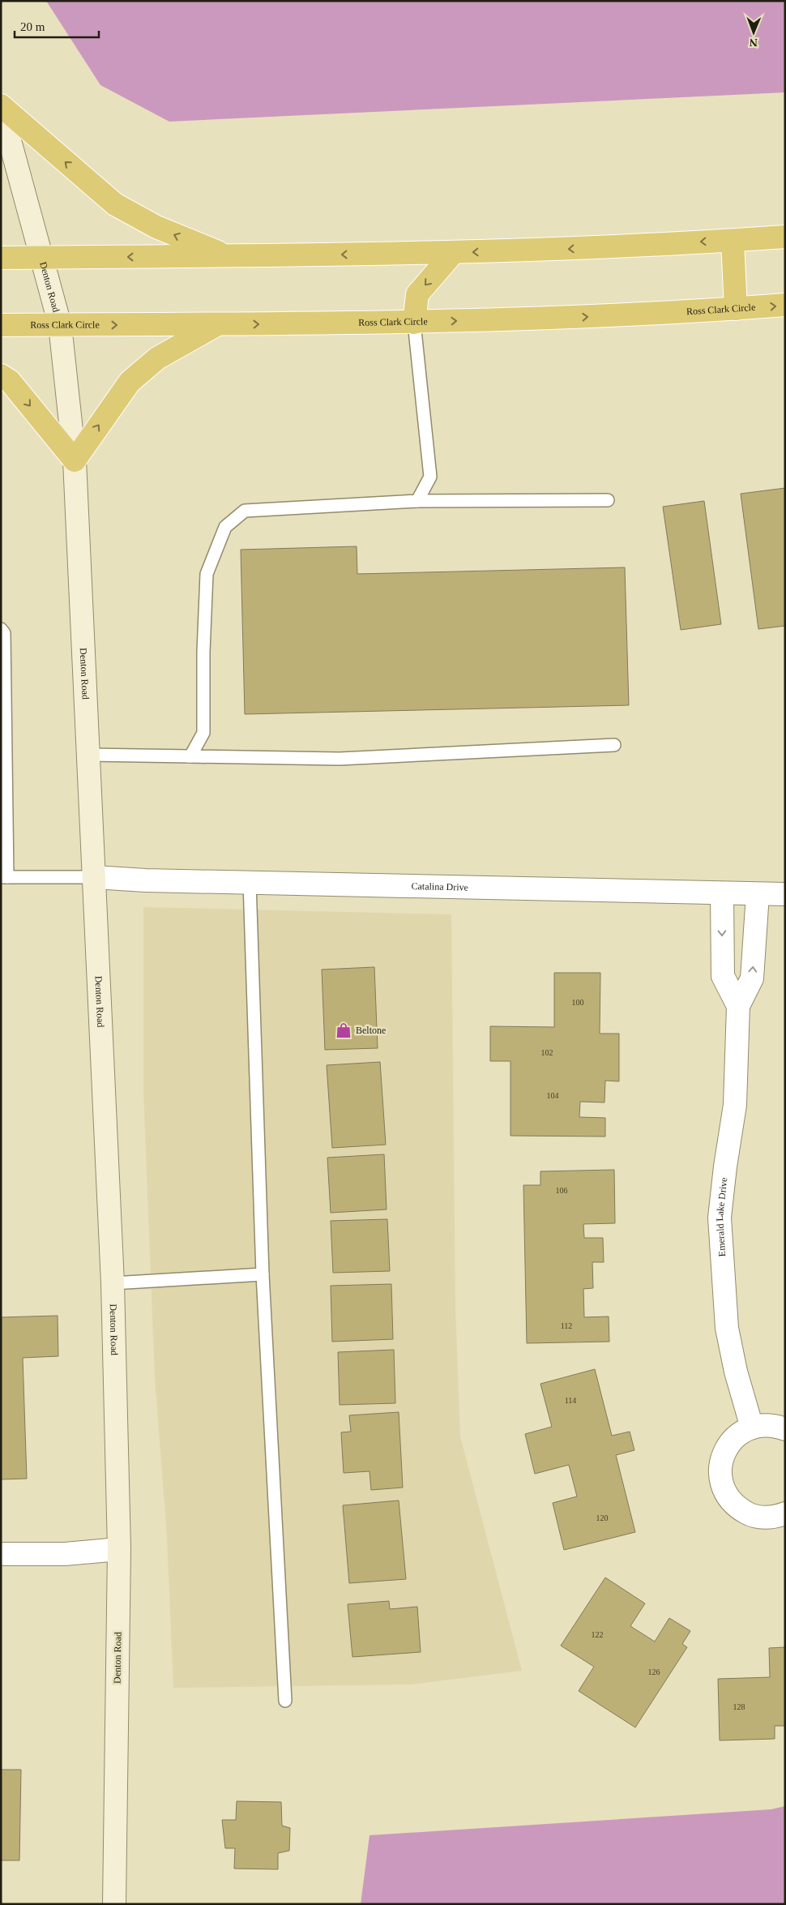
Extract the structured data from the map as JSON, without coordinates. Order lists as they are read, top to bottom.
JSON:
{
  "streets": {
    "highway": ["Ross Clark Circle"],
    "street": ["Denton Road", "Catalina Drive", "Emerald Lake Drive"]
  },
  "crossings": [
    ["Denton Road", "Ross Clark Circle"],
    ["Denton Road", "Catalina Drive"],
    ["Catalina Drive", "Emerald Lake Drive"]
  ],
  "places": {
    "shop": ["Beltone"]
  },
  "house_numbers": [
    "100",
    "102",
    "104",
    "106",
    "112",
    "114",
    "120",
    "122",
    "126",
    "128"
  ],
  "scale_bar": "20 m",
  "north": "bottom"
}
